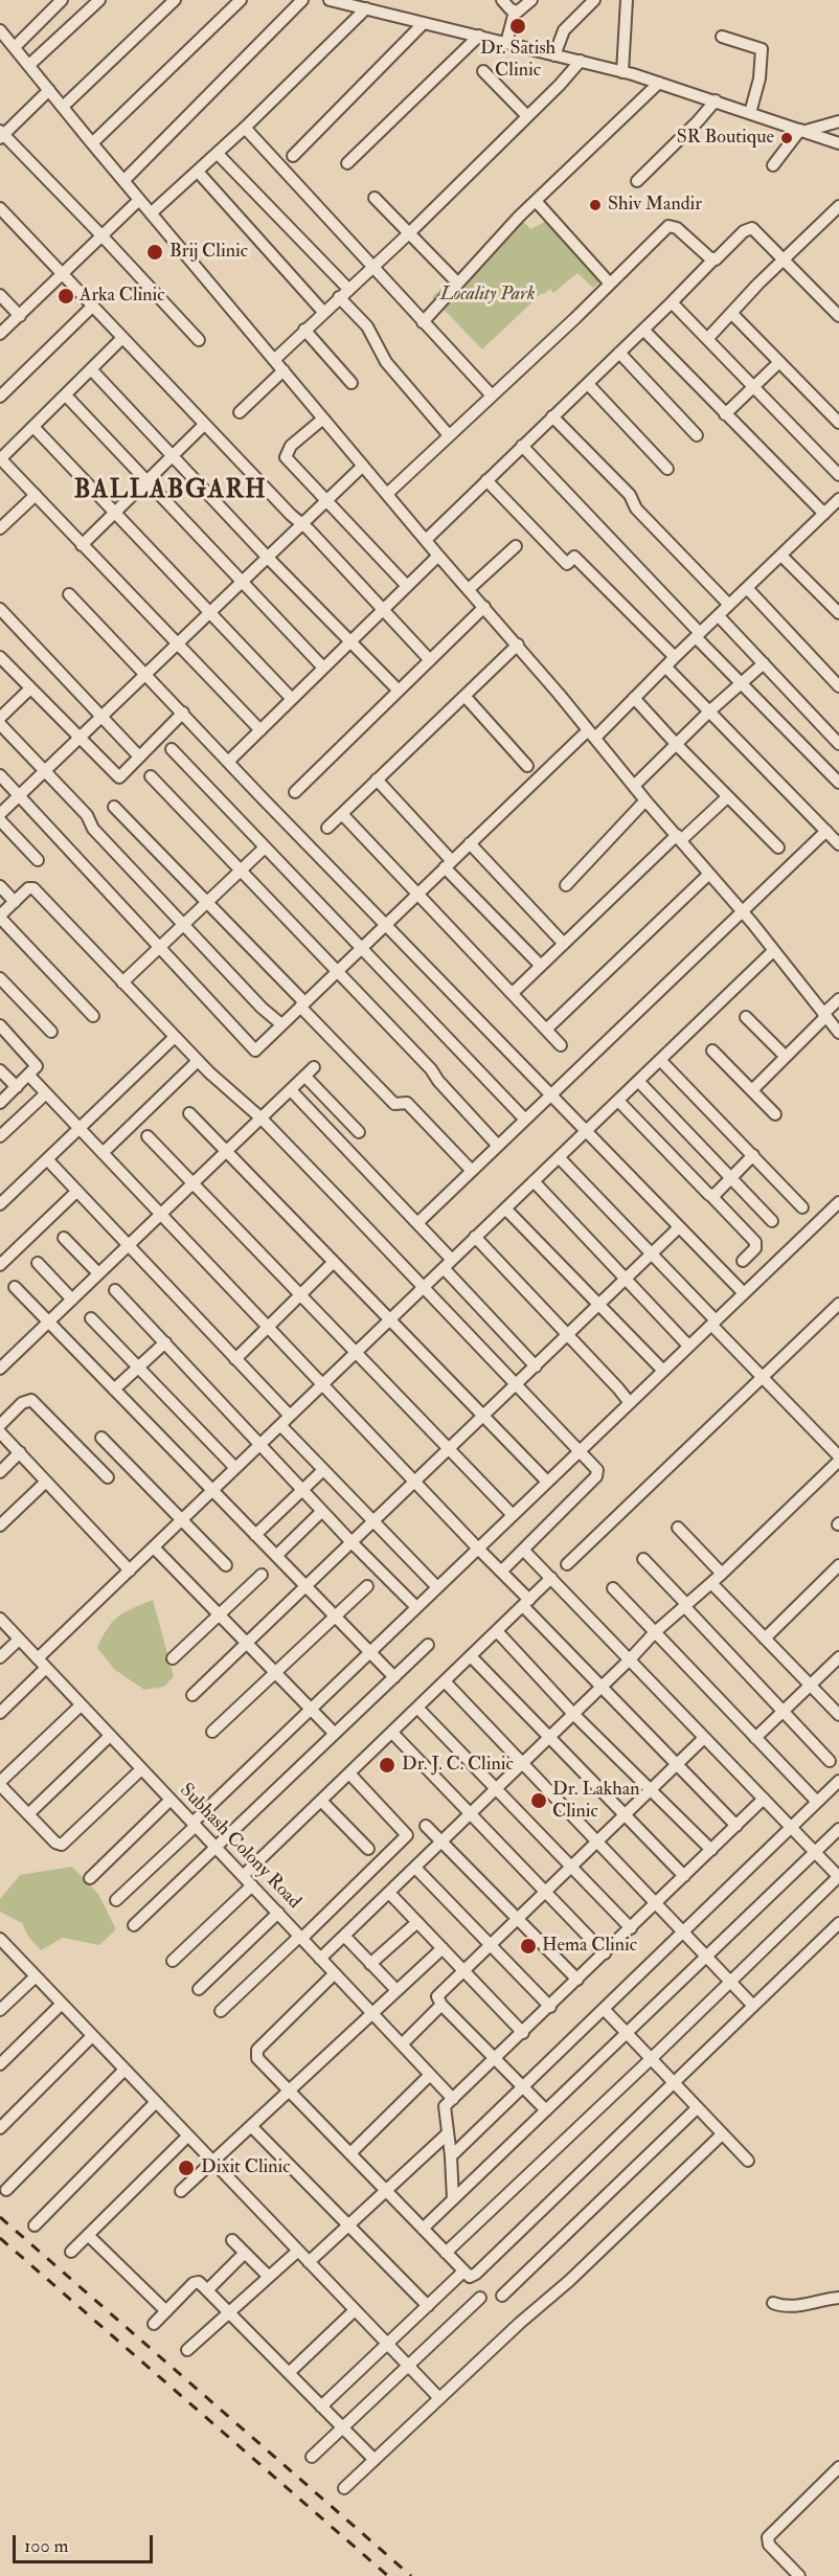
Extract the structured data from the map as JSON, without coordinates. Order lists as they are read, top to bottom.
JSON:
{
  "streets": {
    "street": ["Subhash Colony Road"]
  },
  "districts": ["BALLABGARH"],
  "parks": ["Locality Park"],
  "places": [
    "Dr. Satish Clinic",
    "SR Boutique",
    "Shiv Mandir",
    "Brij Clinic",
    "Arka Clinic",
    "Dr. J. C. Clinic",
    "Dr. Lakhan Clinic",
    "Hema Clinic",
    "Dixit Clinic"
  ],
  "scale_bar": "100 m"
}
